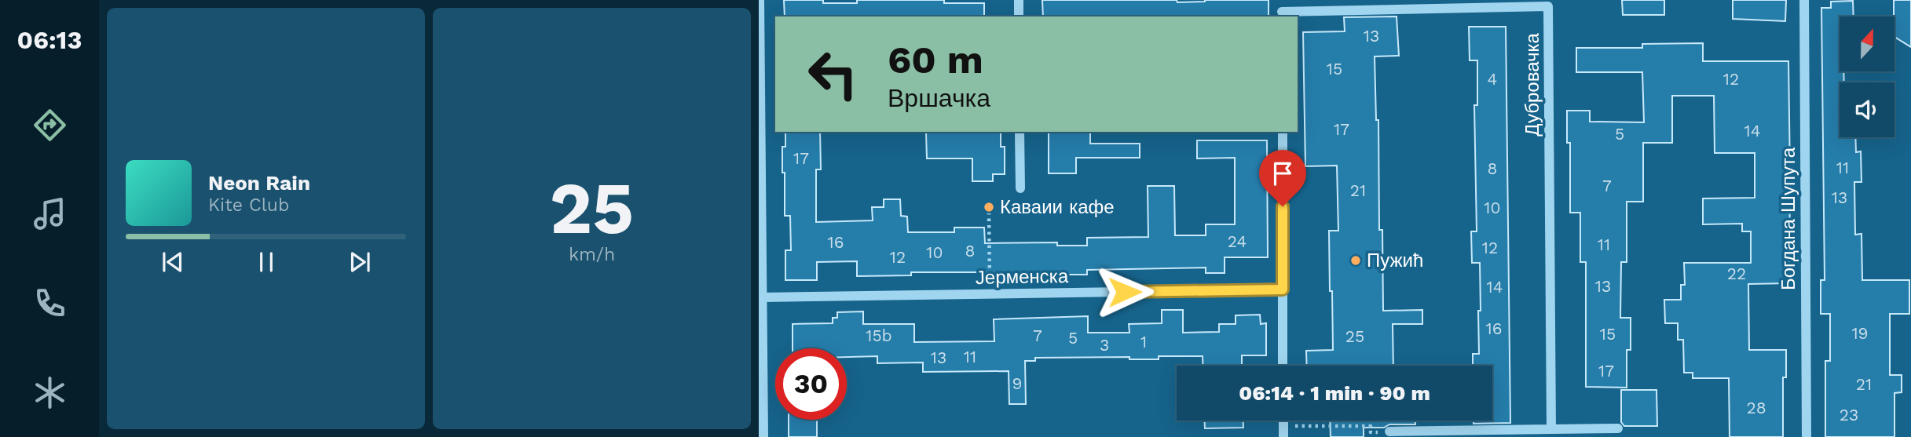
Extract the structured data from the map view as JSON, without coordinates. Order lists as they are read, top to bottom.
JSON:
{
  "streets": {
    "street": ["Дубровачка", "Богдана Шупута", "Јерменска"]
  },
  "places": ["Каваии кафе", "Пужић"],
  "house_numbers": [
    "13",
    "15",
    "4",
    "12",
    "17",
    "14",
    "5",
    "17",
    "11",
    "8",
    "7",
    "21",
    "13",
    "10",
    "24",
    "16",
    "11",
    "12",
    "8",
    "10",
    "12",
    "22",
    "13",
    "14",
    "16",
    "19",
    "15",
    "15b",
    "7",
    "25",
    "5",
    "1",
    "3",
    "11",
    "13",
    "17",
    "9",
    "21",
    "28",
    "23"
  ],
  "north": "top",
  "page": {
    "tabs": "06:13",
    "tile": ["25", "km/h"],
    "turn": ["60 m", "Вршачка"],
    "song": ["Neon Rain", "Kite Club"],
    "limit": "30",
    "trip": "06:14 · 1 min · 90 m"
  }
}
